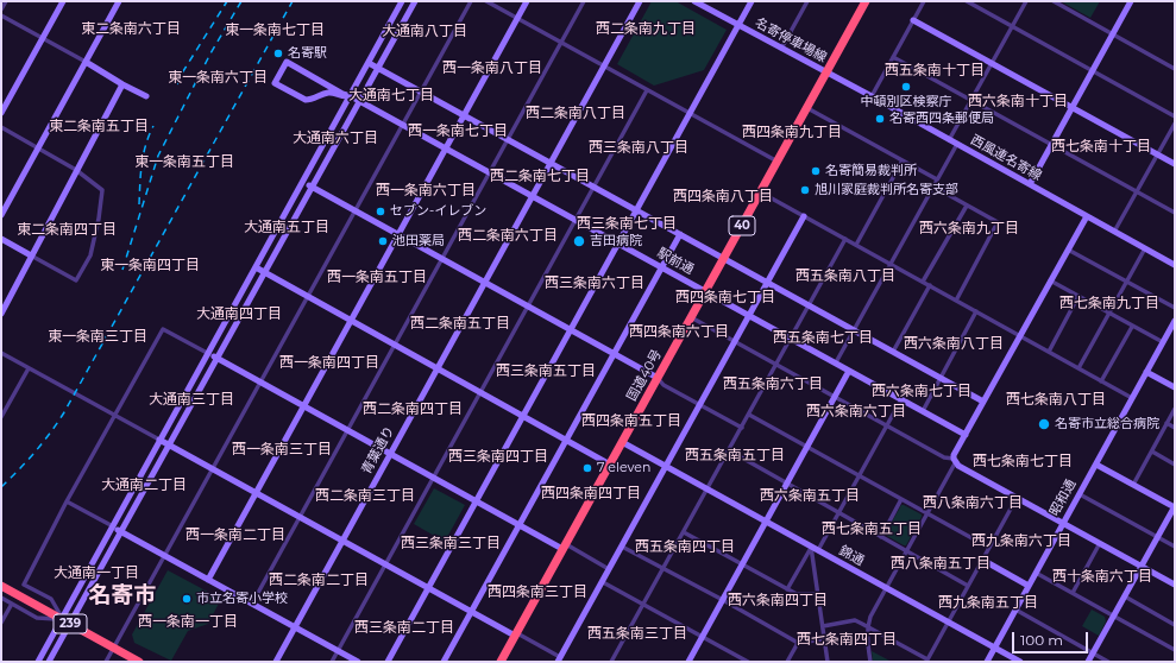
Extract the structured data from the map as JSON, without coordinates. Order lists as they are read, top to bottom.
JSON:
{
  "streets": {
    "highway": ["40", "国道40号", "239"],
    "street": [
      "名寄停車場線",
      "西風連名寄線",
      "駅前通",
      "青葉通り",
      "昭和通",
      "錦通"
    ]
  },
  "crossings": [
    ["名寄停車場線", "西風連名寄線"],
    ["名寄停車場線", "国道40号"],
    ["西風連名寄線", "国道40号"],
    ["駅前通", "国道40号"],
    ["駅前通", "青葉通り"],
    ["国道40号", "錦通"],
    ["昭和通", "錦通"]
  ],
  "districts": [
    "東二条南六丁目",
    "西二条南九丁目",
    "東一条南七丁目",
    "大通南八丁目",
    "西一条南八丁目",
    "西五条南十丁目",
    "東一条南六丁目",
    "大通南七丁目",
    "西六条南十丁目",
    "西二条南八丁目",
    "東二条南五丁目",
    "西一条南七丁目",
    "西四条南九丁目",
    "大通南六丁目",
    "西七条南十丁目",
    "西三条南八丁目",
    "東一条南五丁目",
    "西二条南七丁目",
    "西一条南六丁目",
    "西四条南八丁目",
    "西三条南七丁目",
    "大通南五丁目",
    "西六条南九丁目",
    "東二条南四丁目",
    "西二条南六丁目",
    "東一条南四丁目",
    "西五条南八丁目",
    "西一条南五丁目",
    "西三条南六丁目",
    "西四条南七丁目",
    "西七条南九丁目",
    "大通南四丁目",
    "西二条南五丁目",
    "西四条南六丁目",
    "東一条南三丁目",
    "西五条南七丁目",
    "西六条南八丁目",
    "西一条南四丁目",
    "西三条南五丁目",
    "西五条南六丁目",
    "西六条南七丁目",
    "大通南三丁目",
    "西七条南八丁目",
    "西二条南四丁目",
    "西六条南六丁目",
    "西四条南五丁目",
    "西一条南三丁目",
    "西五条南五丁目",
    "西三条南四丁目",
    "西七条南七丁目",
    "大通南二丁目",
    "西四条南四丁目",
    "西二条南三丁目",
    "西六条南五丁目",
    "西八条南六丁目",
    "西七条南五丁目",
    "西一条南二丁目",
    "西九条南六丁目",
    "西三条南三丁目",
    "西五条南四丁目",
    "西八条南五丁目",
    "大通南一丁目",
    "西十条南六丁目",
    "西二条南二丁目",
    "西四条南三丁目",
    "名寄市",
    "西六条南四丁目",
    "西九条南五丁目",
    "西一条南一丁目",
    "西三条南二丁目",
    "西五条南三丁目",
    "西七条南四丁目"
  ],
  "places": [
    "名寄駅",
    "中頓別区検察庁",
    "名寄西四条郵便局",
    "名寄簡易裁判所",
    "旭川家庭裁判所名寄支部",
    "セブン-イレブン",
    "池田薬局",
    "吉田病院",
    "名寄市立総合病院",
    "7 eleven",
    "市立名寄小学校"
  ],
  "scale_bar": "100 m"
}
